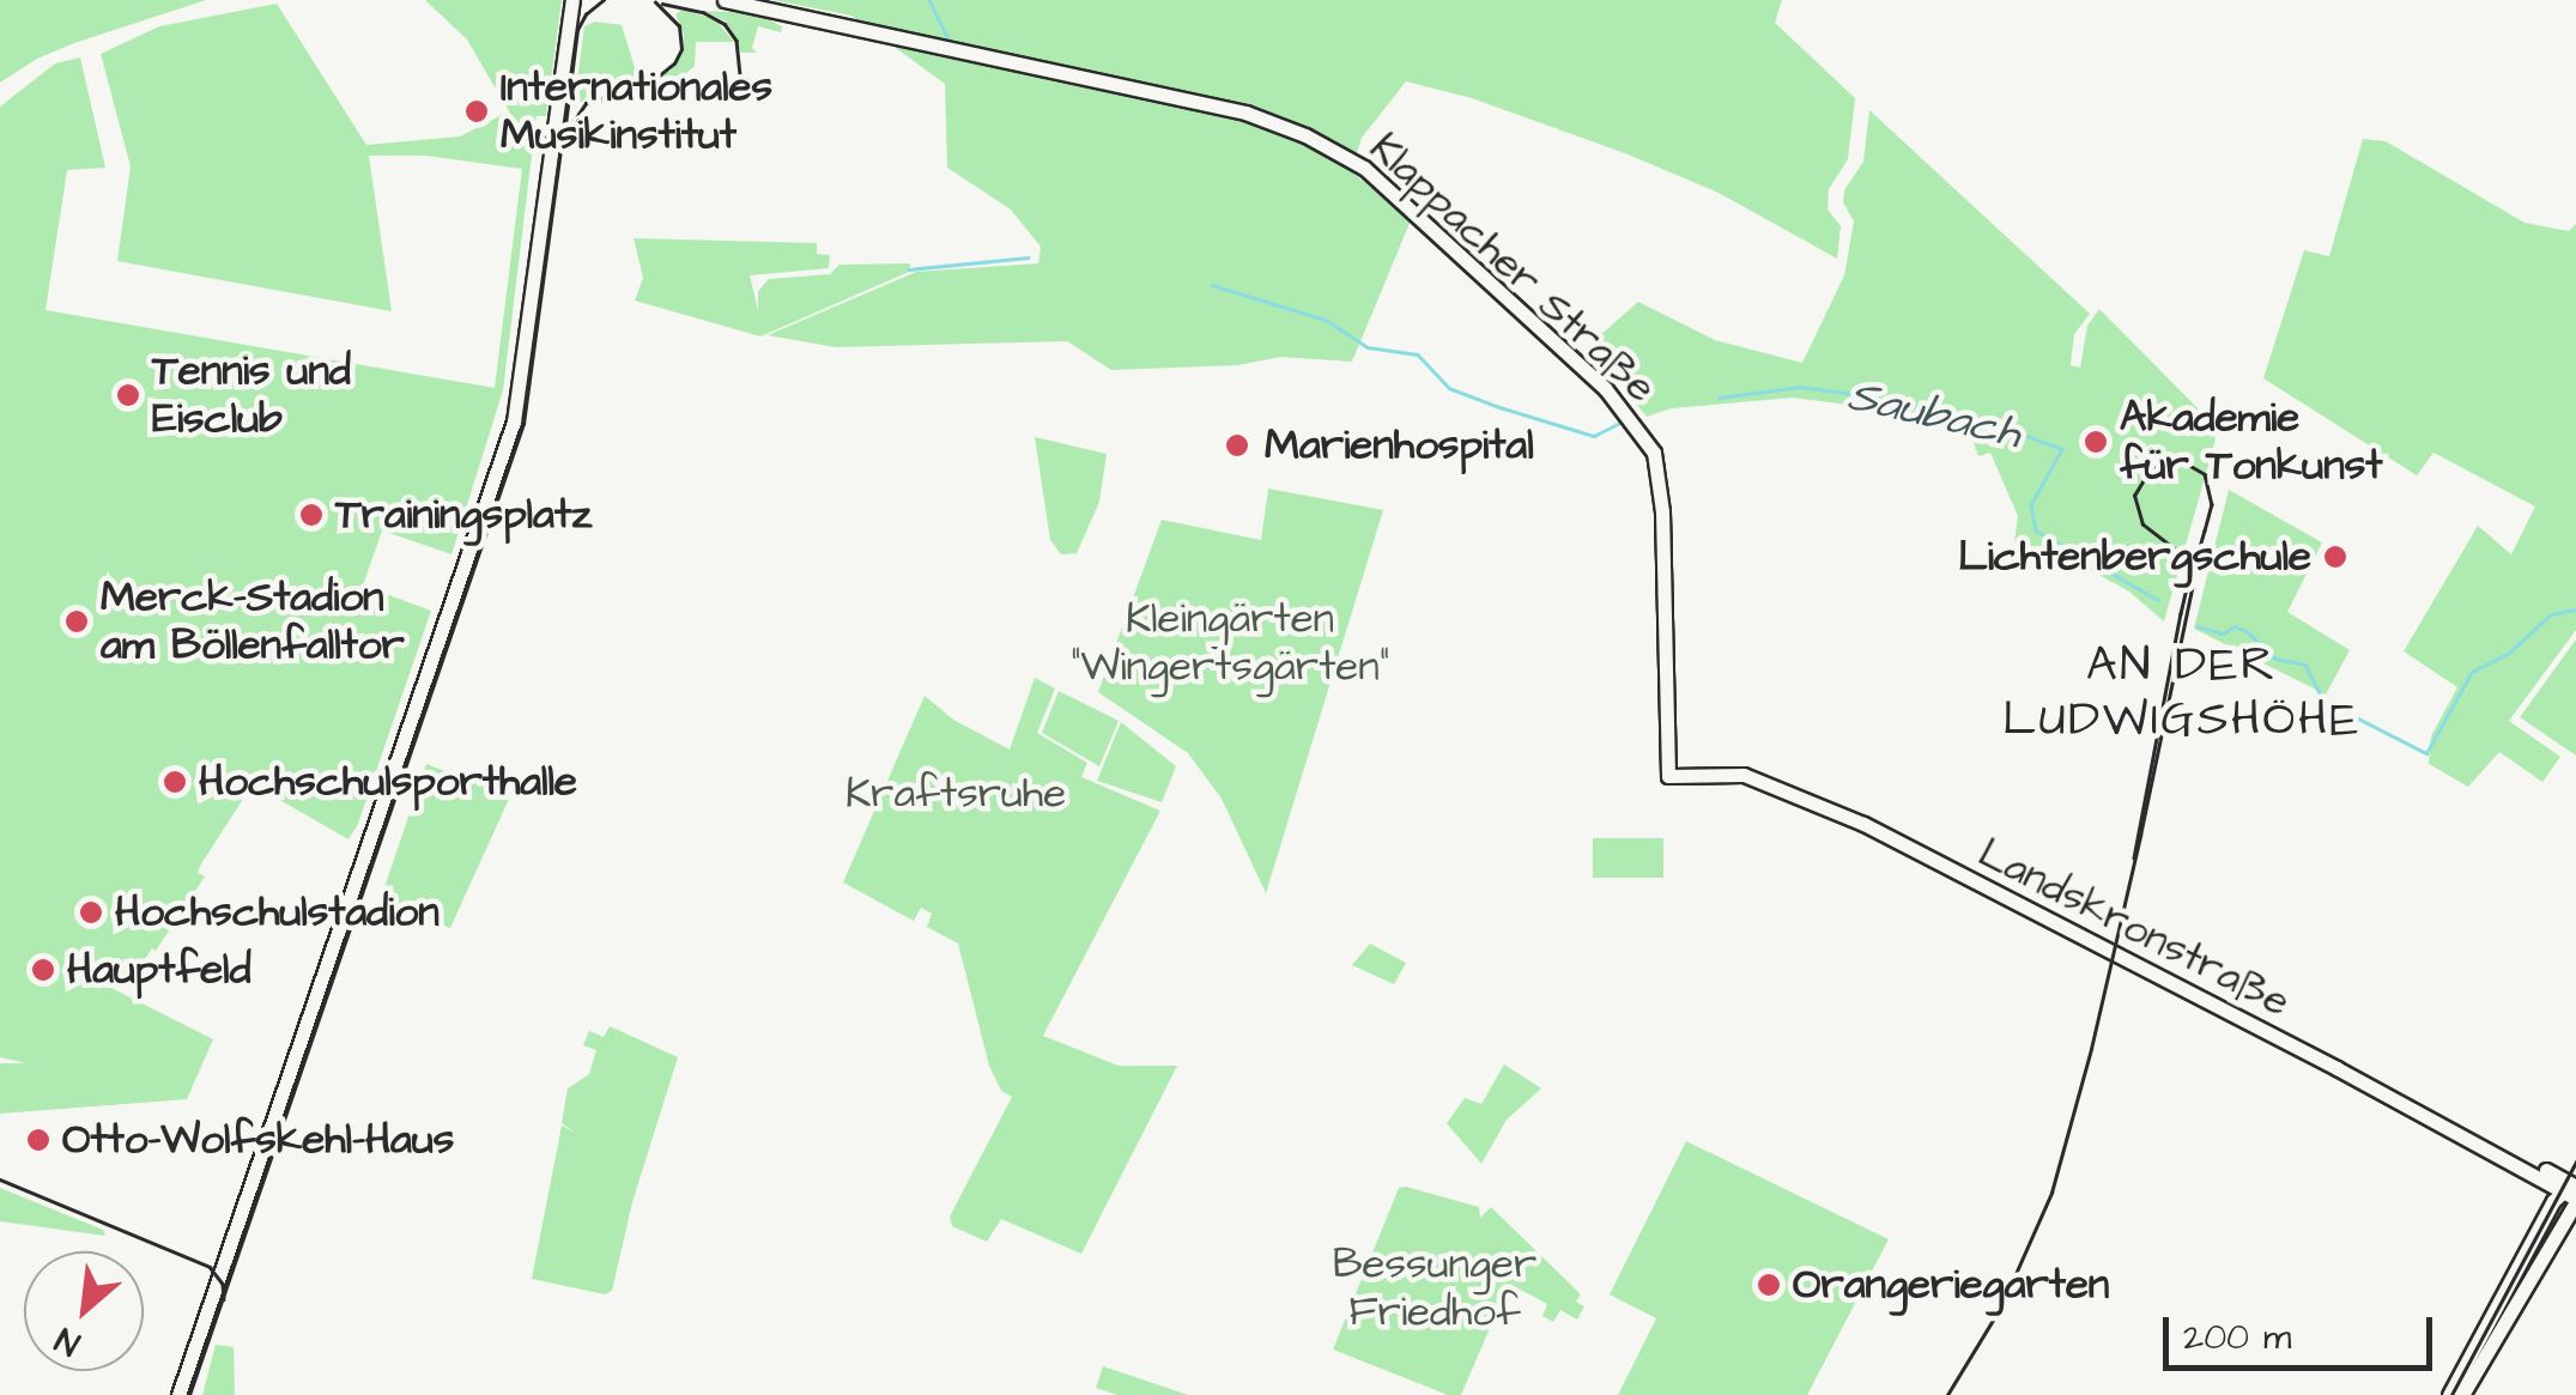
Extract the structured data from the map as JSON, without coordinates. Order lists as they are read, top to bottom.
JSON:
{
  "streets": {
    "main road": ["Klappacher Straße", "Landskronstraße"]
  },
  "crossings": [
    ["Klappacher Straße", "Landskronstraße"]
  ],
  "districts": ["AN DER LUDWIGSHÖHE"],
  "water": ["Saubach"],
  "parks": ["Kleingärten \"Wingertsgärten\"", "Kraftsruhe", "Bessunger Friedhof"],
  "places": [
    "Internationales Musikinstitut",
    "Tennis und Eisclub",
    "Akademie für Tonkunst",
    "Marienhospital",
    "Trainingsplatz",
    "Lichtenbergschule",
    "Merck-Stadion am Böllenfalltor",
    "Hochschulsporthalle",
    "Hochschulstadion",
    "Hauptfeld",
    "Otto-Wolfskehl-Haus",
    "Orangeriegarten"
  ],
  "scale_bar": "200 m",
  "north": "bottom left"
}
